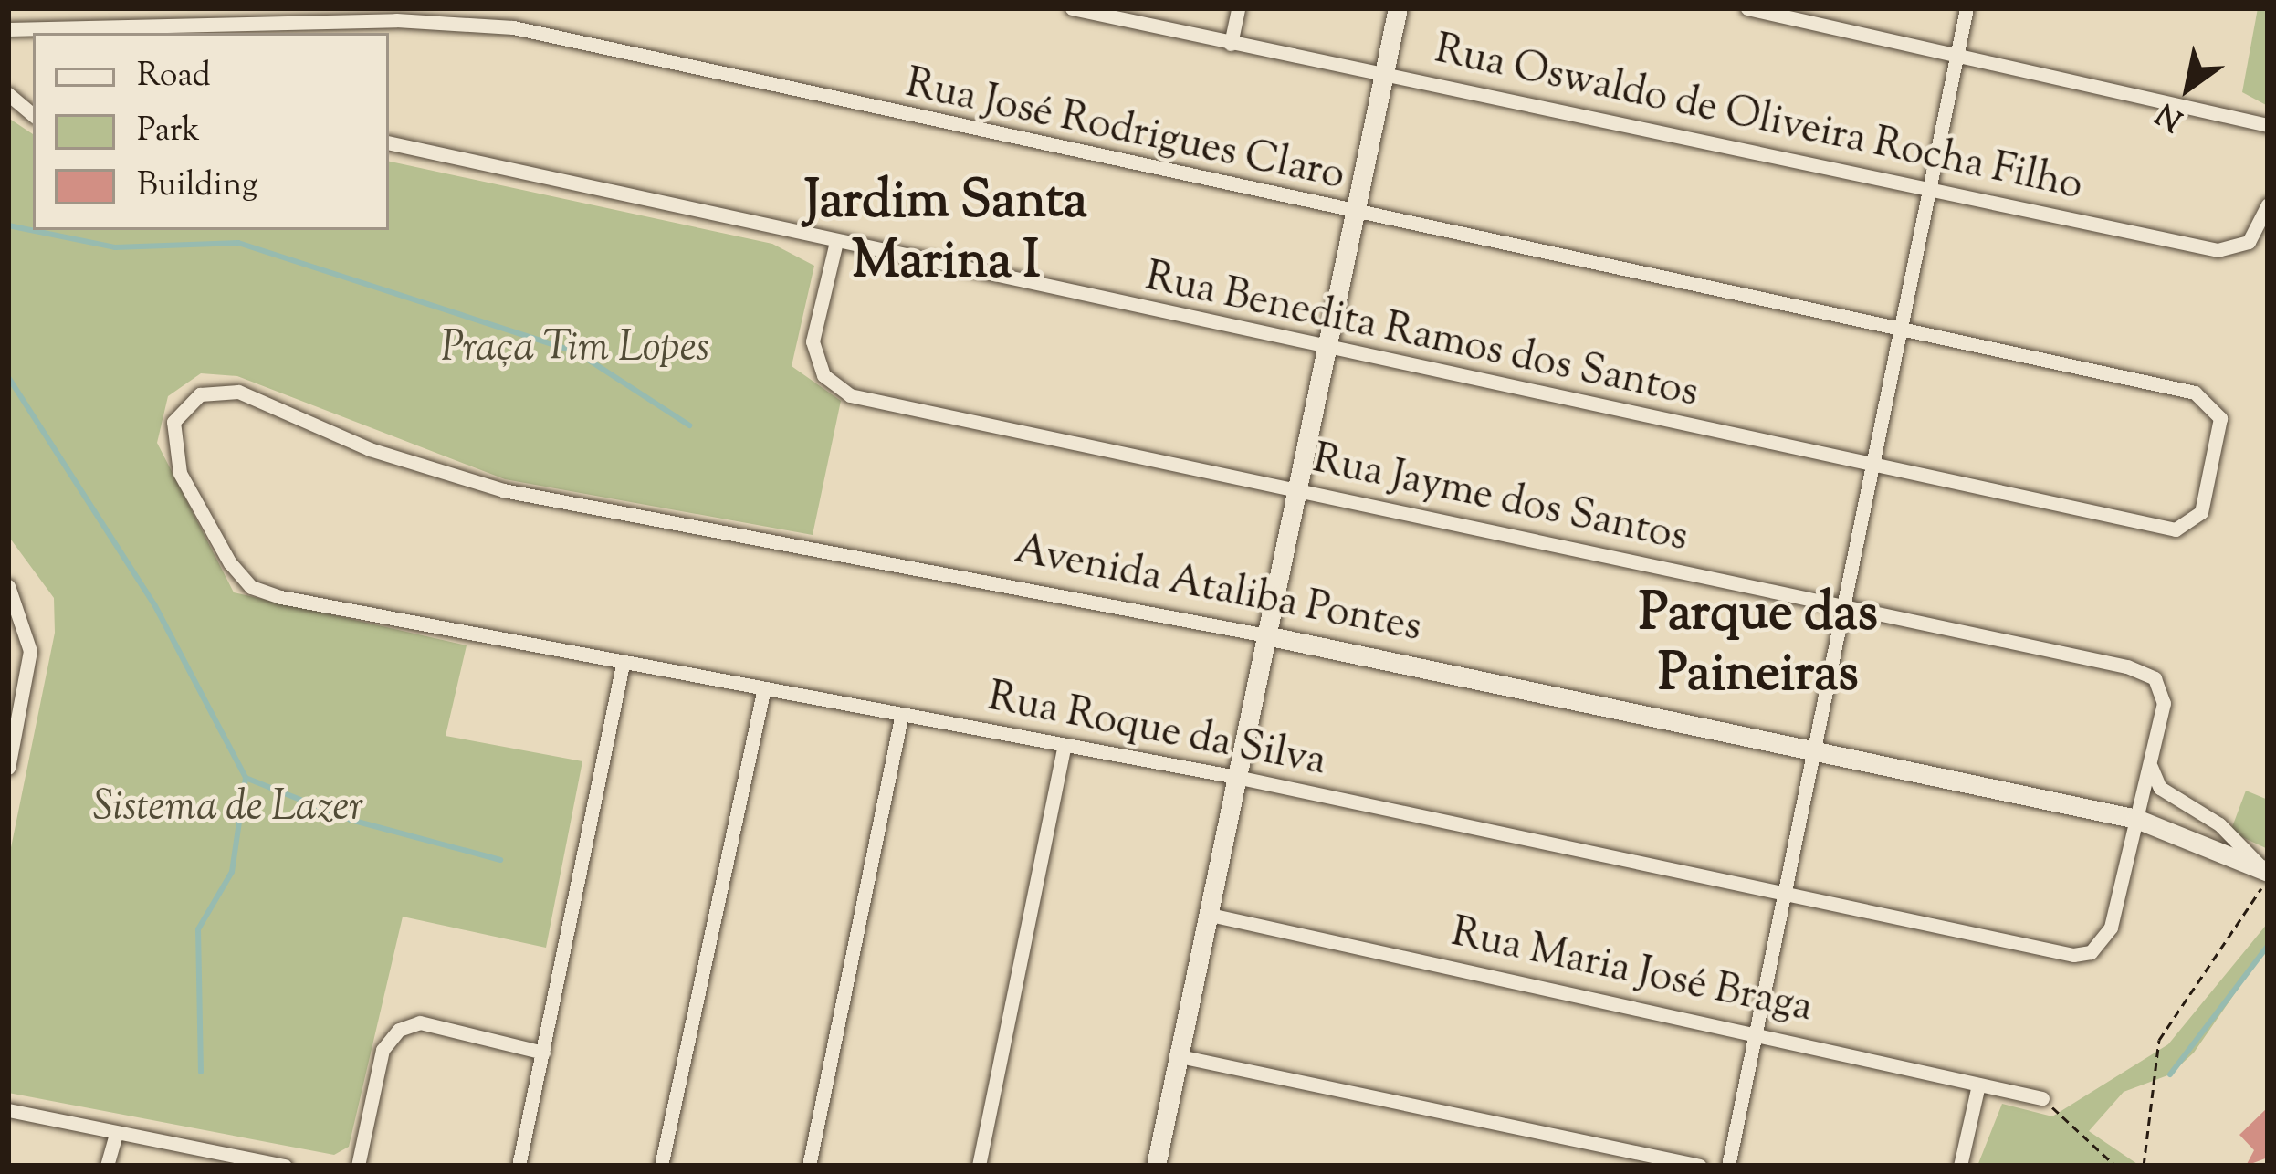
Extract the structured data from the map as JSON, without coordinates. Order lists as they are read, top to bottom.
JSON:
{
  "streets": {
    "street": [
      "Rua Oswaldo de Oliveira Rocha Filho",
      "Rua José Rodrigues Claro",
      "Rua Benedita Ramos dos Santos",
      "Rua Jayme dos Santos",
      "Avenida Ataliba Pontes",
      "Rua Roque da Silva",
      "Rua Maria José Braga"
    ]
  },
  "crossings": [
    ["Rua José Rodrigues Claro", "Rua Benedita Ramos dos Santos"],
    ["Rua Benedita Ramos dos Santos", "Rua Jayme dos Santos"],
    ["Rua Jayme dos Santos", "Avenida Ataliba Pontes"],
    ["Rua Jayme dos Santos", "Rua Roque da Silva"],
    ["Avenida Ataliba Pontes", "Rua Roque da Silva"]
  ],
  "districts": ["Jardim Santa Marina I", "Parque das Paineiras"],
  "parks": ["Praça Tim Lopes", "Sistema de Lazer"],
  "legend": ["Road", "Park", "Building"],
  "north": "bottom left"
}
